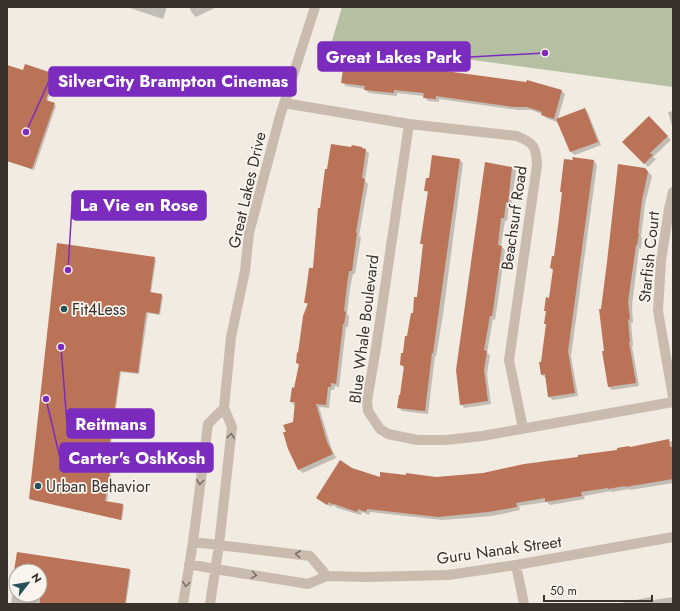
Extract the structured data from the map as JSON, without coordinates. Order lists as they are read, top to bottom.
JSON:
{
  "streets": {
    "street": [
      "Great Lakes Drive",
      "Beachsurf Road",
      "Starfish Court",
      "Blue Whale Boulevard",
      "Guru Nanak Street"
    ]
  },
  "crossings": [
    ["Great Lakes Drive", "Beachsurf Road"],
    ["Great Lakes Drive", "Guru Nanak Street"],
    ["Beachsurf Road", "Blue Whale Boulevard"]
  ],
  "places": [
    "Great Lakes Park",
    "SilverCity Brampton Cinemas",
    "La Vie en Rose",
    "Fit4Less",
    "Reitmans",
    "Carter's OshKosh",
    "Urban Behavior"
  ],
  "scale_bar": "50 m",
  "north": "top right"
}
